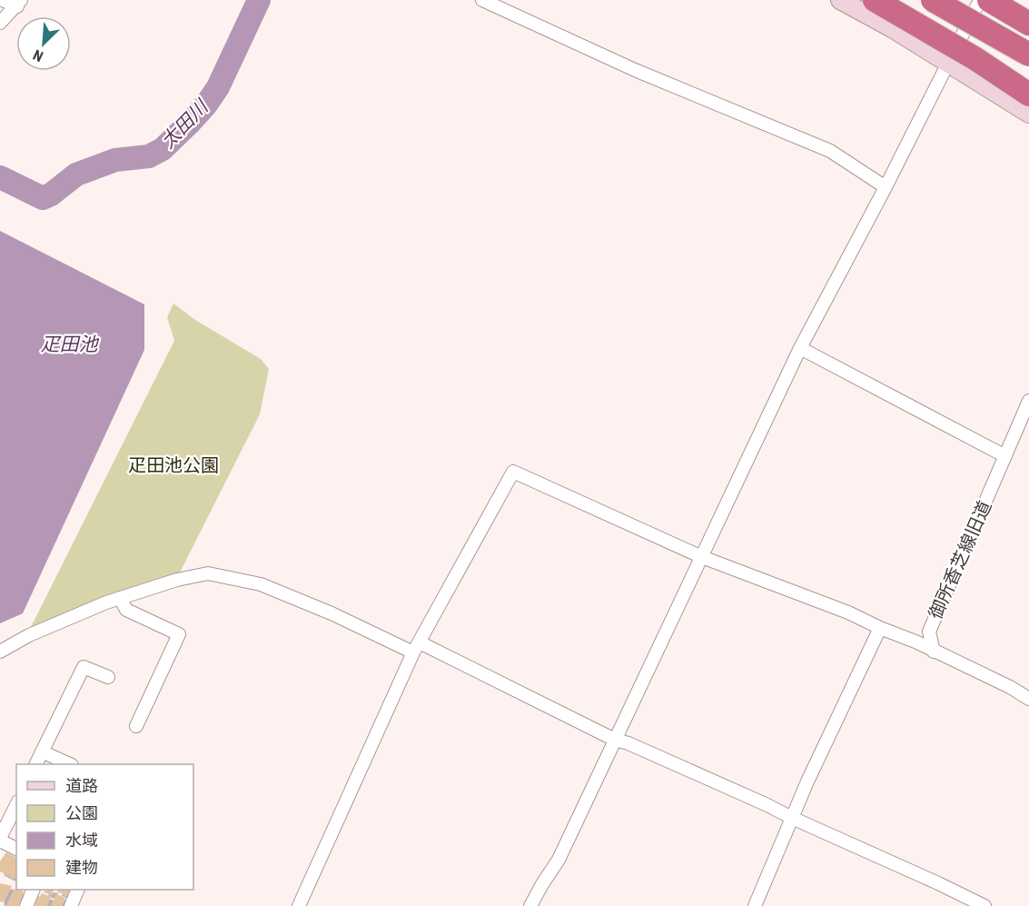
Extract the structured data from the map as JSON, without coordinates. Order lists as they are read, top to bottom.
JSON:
{
  "streets": {
    "street": ["御所香芝線旧道"]
  },
  "water": ["太田川", "疋田池"],
  "parks": ["疋田池公園"],
  "legend": [
    "道路",
    "公園",
    "水域",
    "建物"
  ],
  "north": "bottom left"
}
